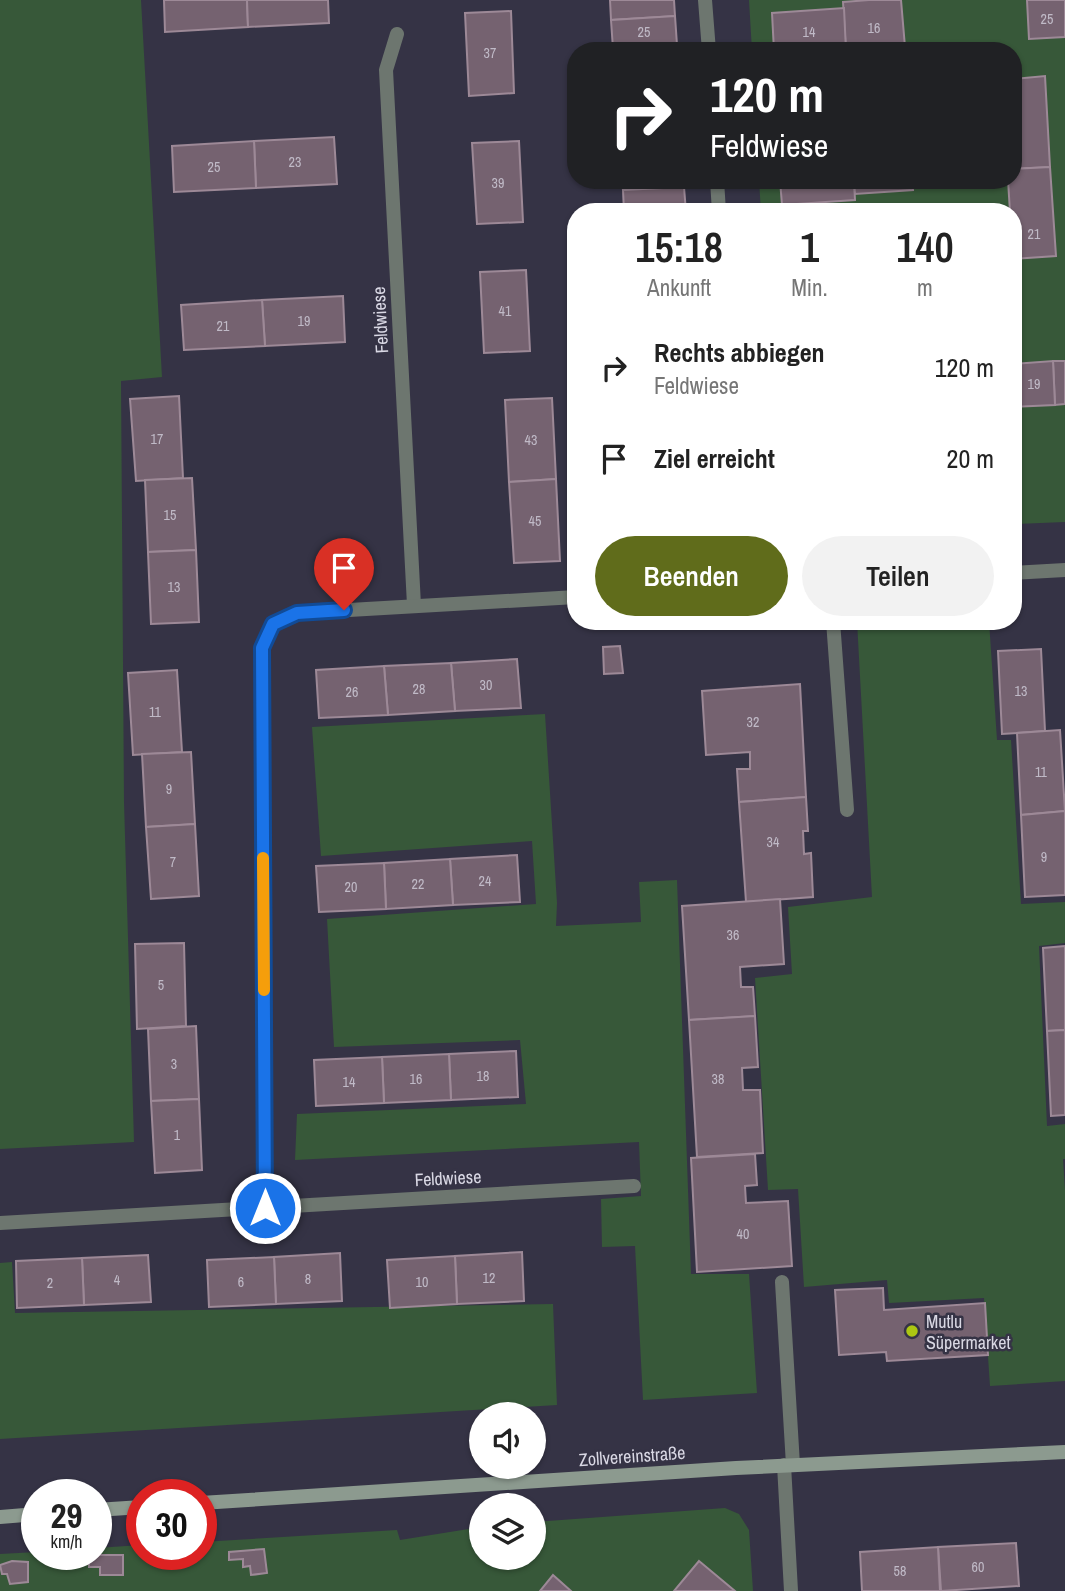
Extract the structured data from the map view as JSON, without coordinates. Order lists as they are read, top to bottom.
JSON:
{
  "streets": {
    "main road": ["Zollvereinstraße"],
    "street": ["Feldwiese"]
  },
  "places": ["Mutlu Süpermarket"],
  "house_numbers": [
    "25",
    "16",
    "25",
    "14",
    "37",
    "23",
    "25",
    "39",
    "21",
    "41",
    "19",
    "21",
    "19",
    "17",
    "43",
    "15",
    "45",
    "13",
    "30",
    "28",
    "13",
    "26",
    "11",
    "32",
    "11",
    "9",
    "34",
    "9",
    "7",
    "24",
    "22",
    "20",
    "36",
    "5",
    "3",
    "18",
    "16",
    "38",
    "14",
    "1",
    "40",
    "12",
    "8",
    "4",
    "6",
    "10",
    "2",
    "60",
    "58"
  ],
  "page": {
    "turn": ["120 m", "Feldwiese"],
    "eta": [
      "15:18",
      "Ankunft",
      "1",
      "Min.",
      "140",
      "m"
    ],
    "list": [
      {
        "name": "Rechts abbiegen",
        "note": "Feldwiese",
        "value": "120 m"
      },
      {
        "name": "Ziel erreicht",
        "value": "20 m"
      }
    ],
    "buttons": ["Beenden", "Teilen"],
    "speed": "29 km/h",
    "limit": "30"
  }
}
